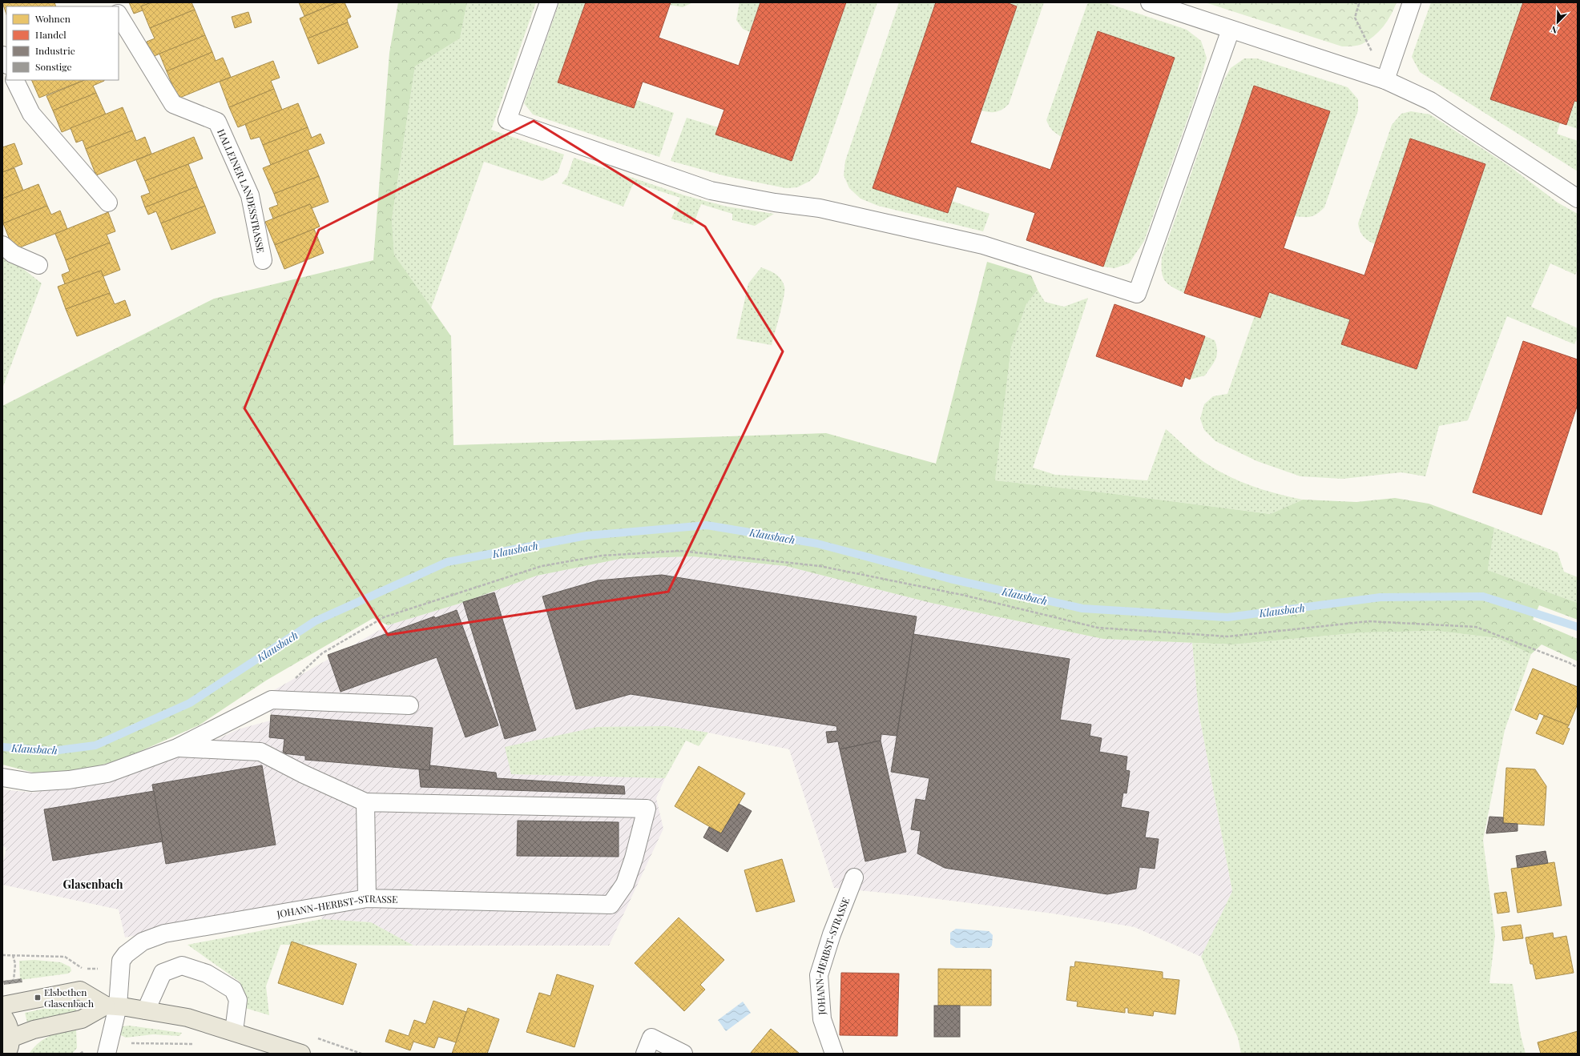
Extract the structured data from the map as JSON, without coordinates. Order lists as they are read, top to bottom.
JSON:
{
  "streets": {
    "street": ["HALLEINER LANDESSTRASSE", "JOHANN-HERBST-STRASSE"]
  },
  "districts": ["Glasenbach"],
  "water": ["Klausbach"],
  "places": {
    "transit": ["Elsbethen Glasenbach"]
  },
  "legend": [
    "Wohnen",
    "Handel",
    "Industrie",
    "Sonstige"
  ],
  "north": "bottom left"
}
